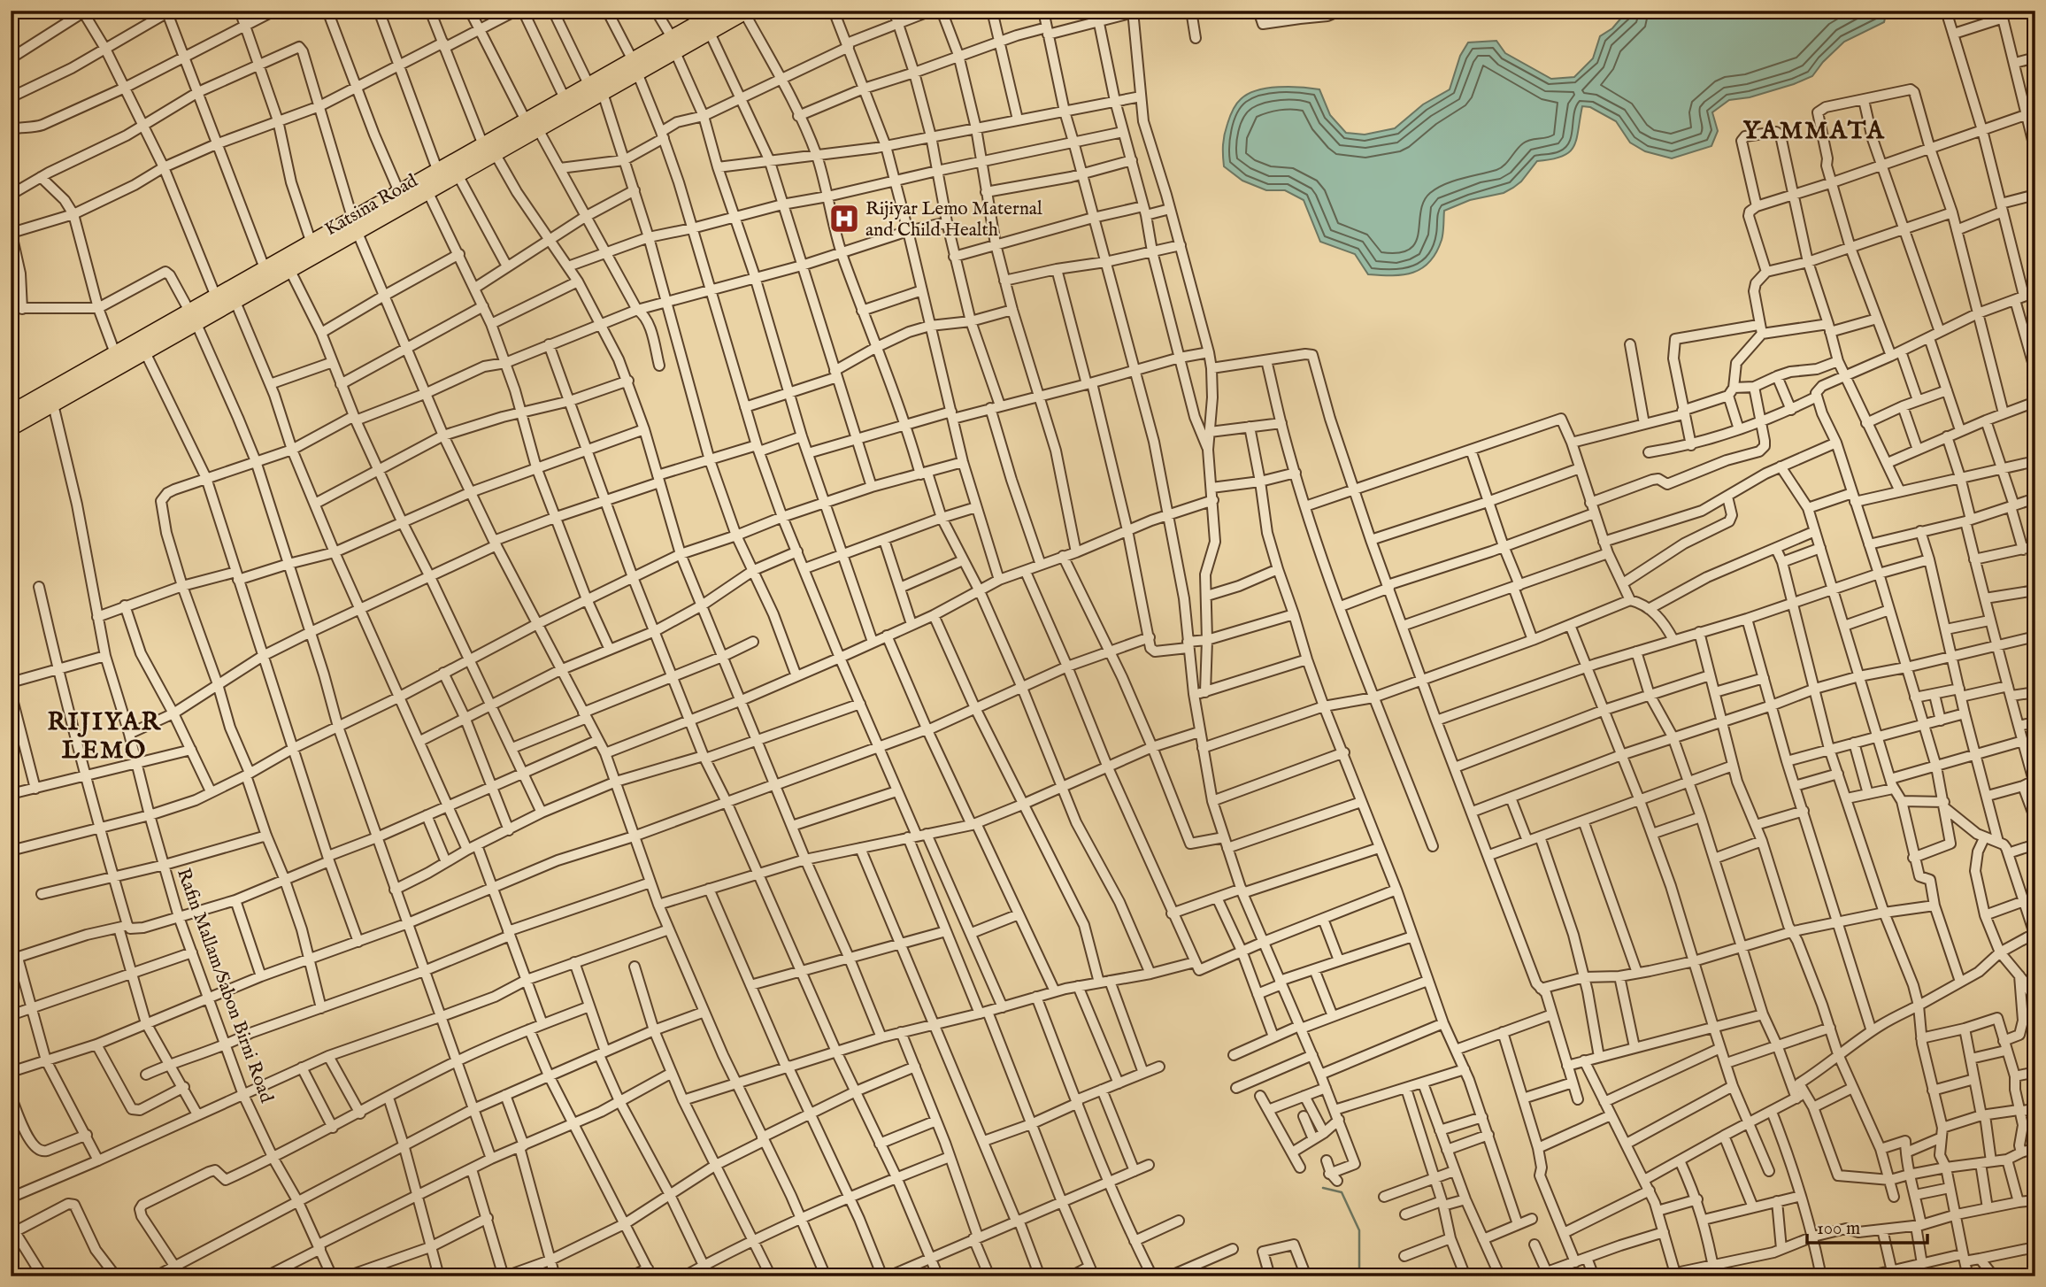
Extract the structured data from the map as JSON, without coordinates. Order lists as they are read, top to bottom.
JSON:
{
  "streets": {
    "highway": ["Katsina Road"],
    "street": ["Rafin Mallam/Sabon Birni Road"]
  },
  "crossings": [
    ["Katsina Road", "Rafin Mallam/Sabon Birni Road"]
  ],
  "districts": ["YAMMATA", "RIJIYAR LEMO"],
  "places": {
    "hospital": ["Rijiyar Lemo Maternal and Child Health"]
  },
  "scale_bar": "100 m"
}
